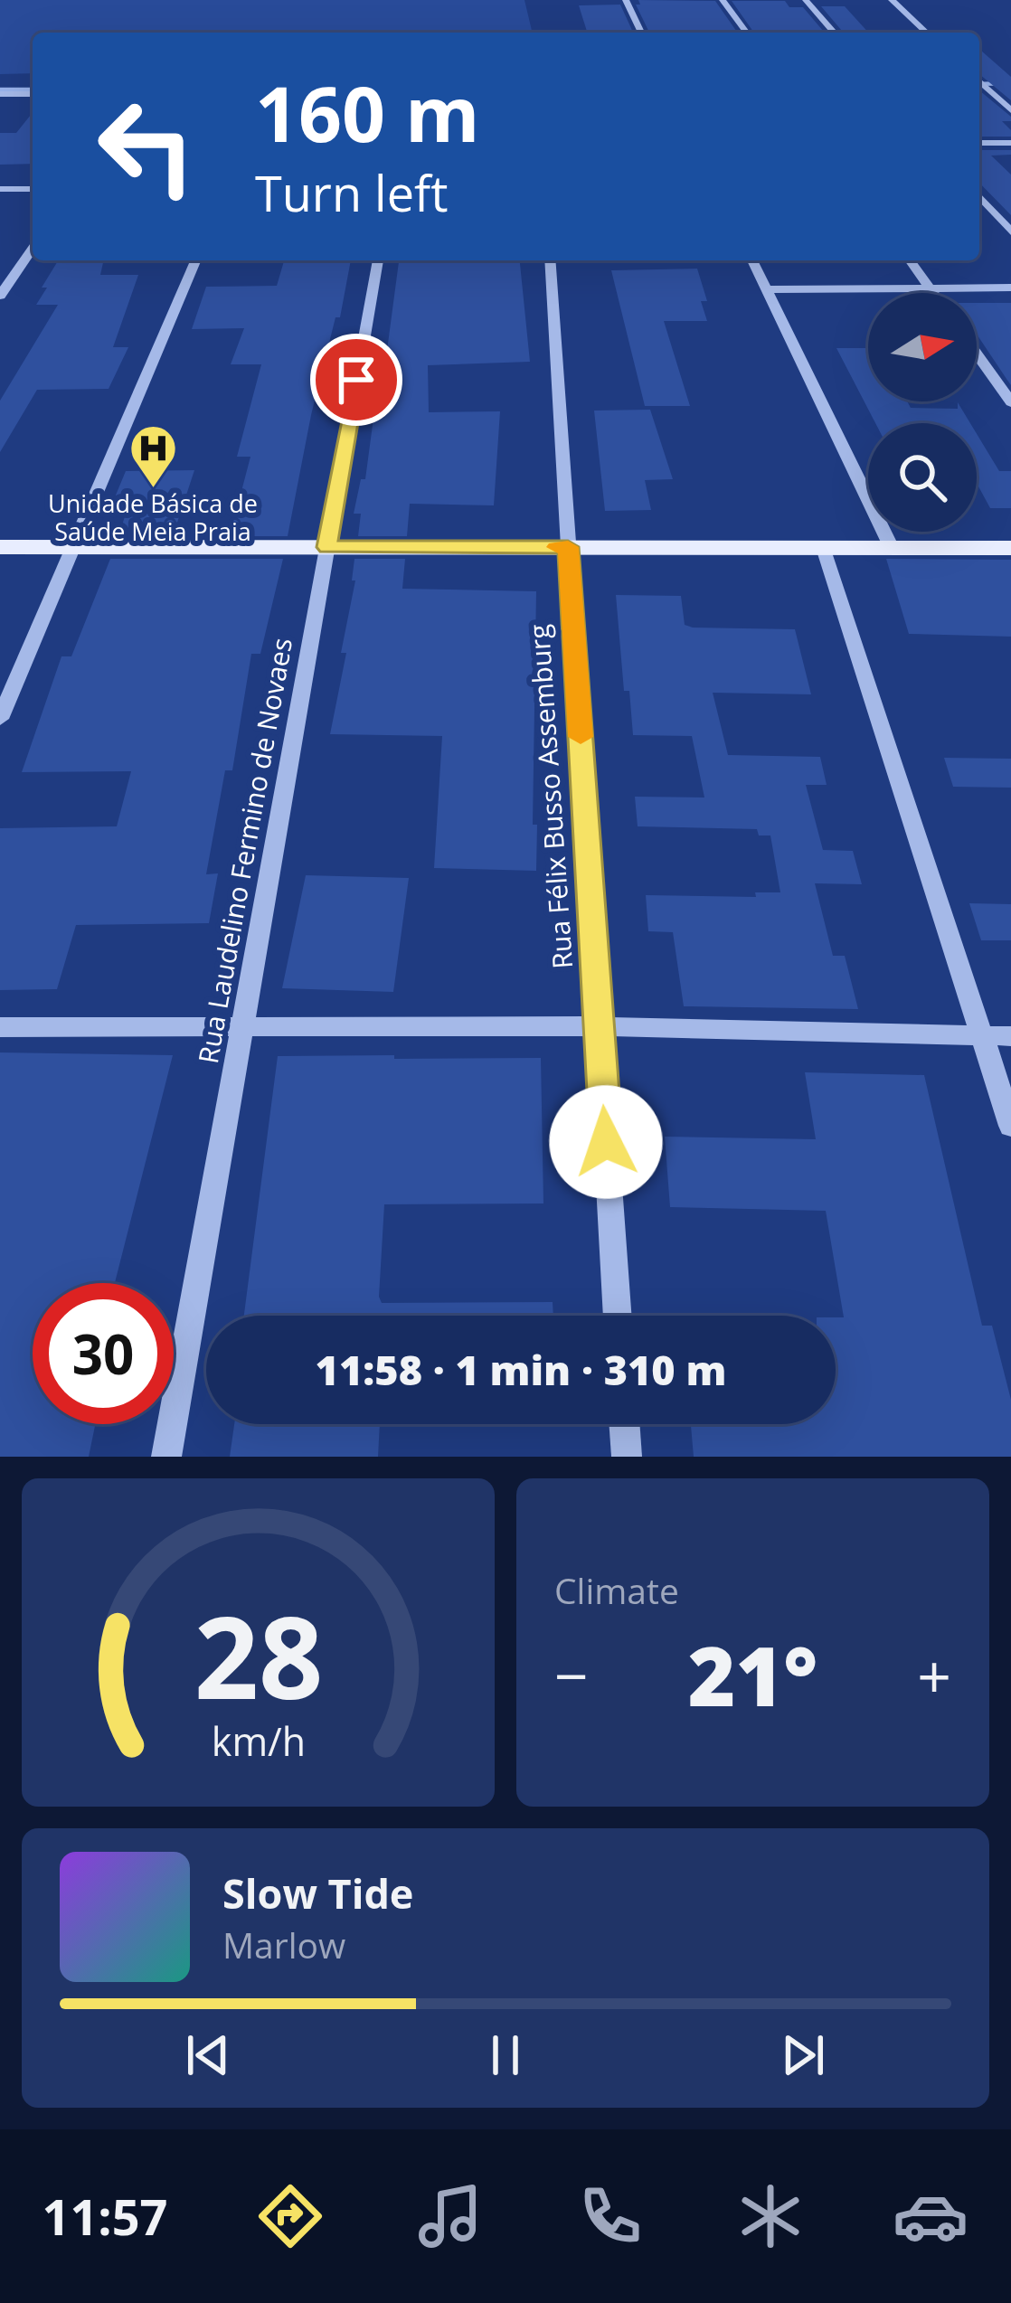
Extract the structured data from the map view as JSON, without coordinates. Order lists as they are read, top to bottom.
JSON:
{
  "streets": {
    "street": ["Rua Félix Busso Assemburg", "Rua Laudelino Fermino de Novaes"]
  },
  "places": {
    "hospital": ["Unidade Básica de Saúde Meia Praia"]
  },
  "north": "right",
  "page": {
    "turn": ["160 m", "Turn left"],
    "limit": "30",
    "trip": "11:58 · 1 min · 310 m",
    "tile": "Climate",
    "heat": ["−", "21°", "+"],
    "song": ["Slow Tide", "Marlow"],
    "tabs": "11:57",
    "gauge": ["28", "km/h"]
  }
}
